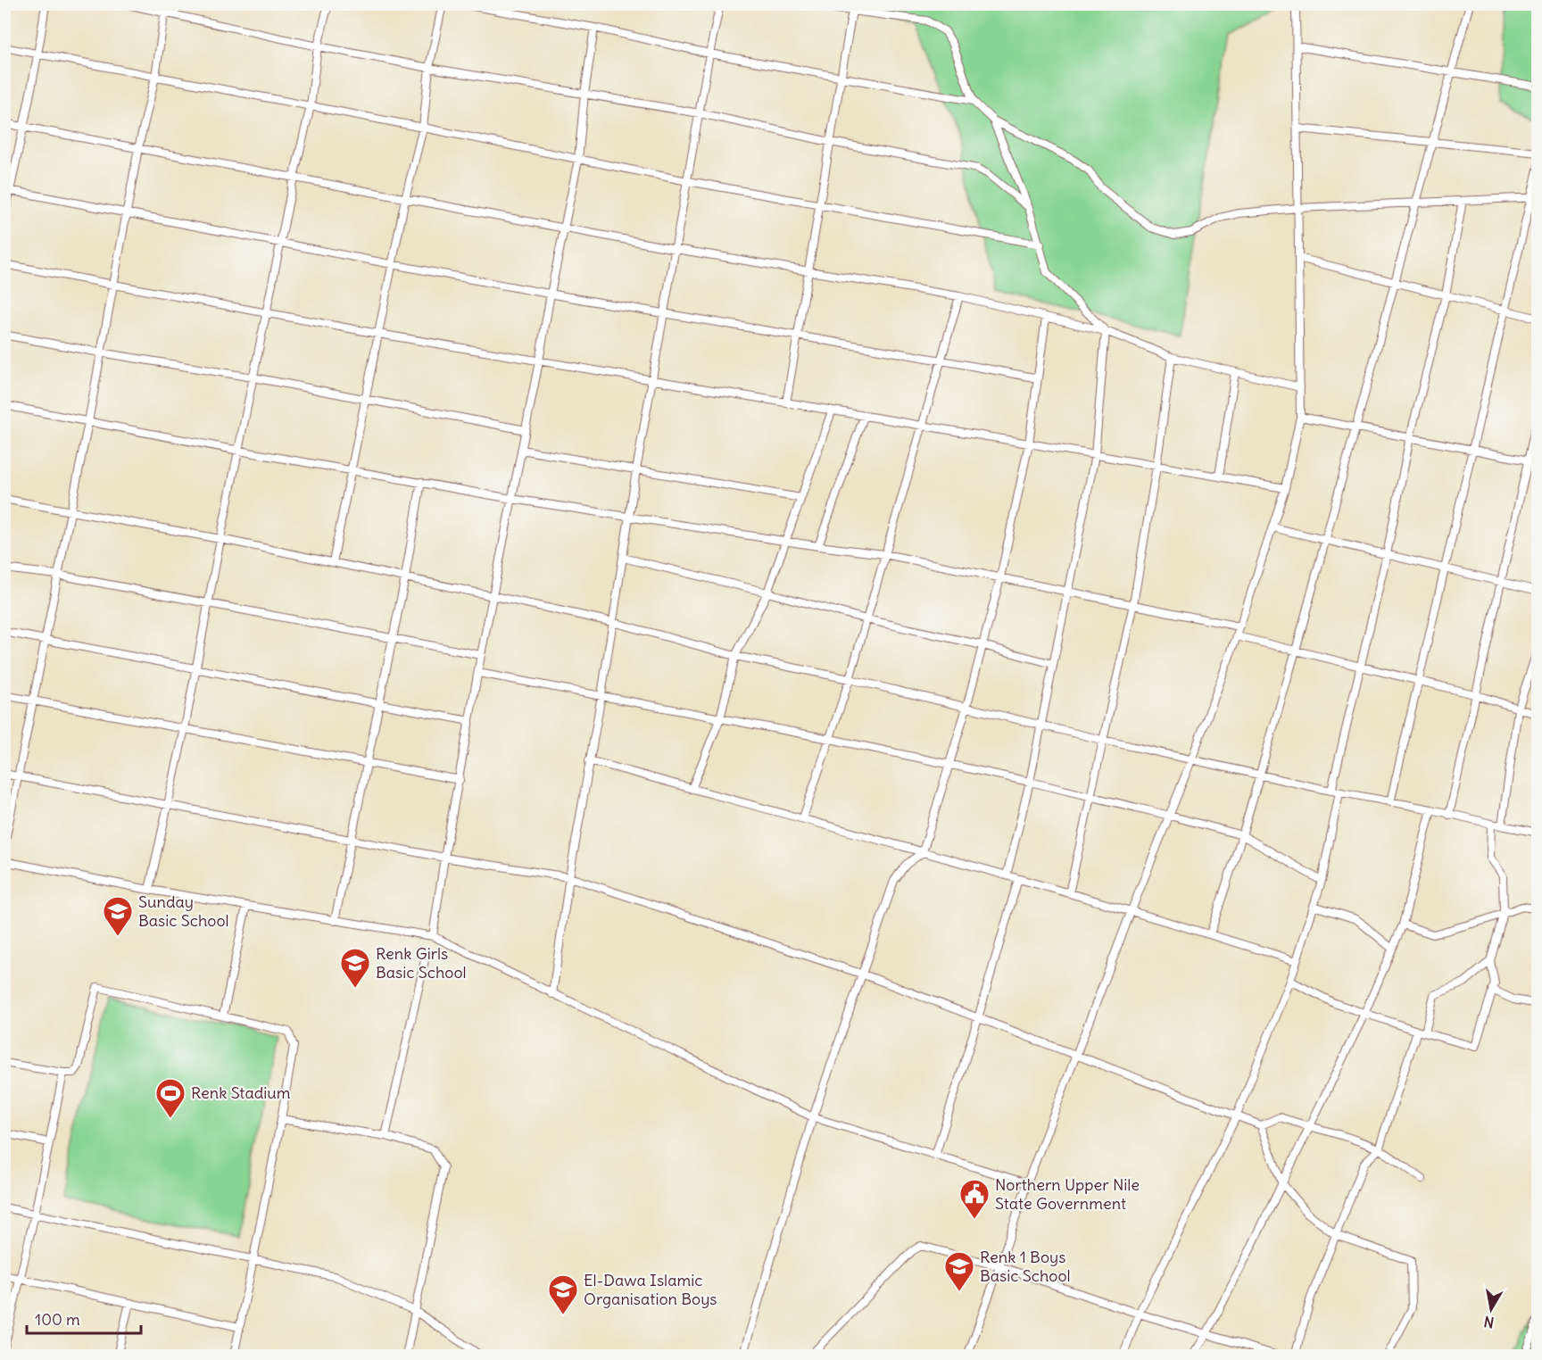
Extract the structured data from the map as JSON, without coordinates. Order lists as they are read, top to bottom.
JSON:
{
  "places": {
    "school or university": [
      "Sunday Basic School",
      "Renk Girls Basic School",
      "Renk 1 Boys Basic School",
      "El-Dawa Islamic Organisation Boys"
    ],
    "sports": ["Renk Stadium"],
    "public building": ["Northern Upper Nile State Government"]
  },
  "scale_bar": "100 m",
  "north": "bottom"
}
